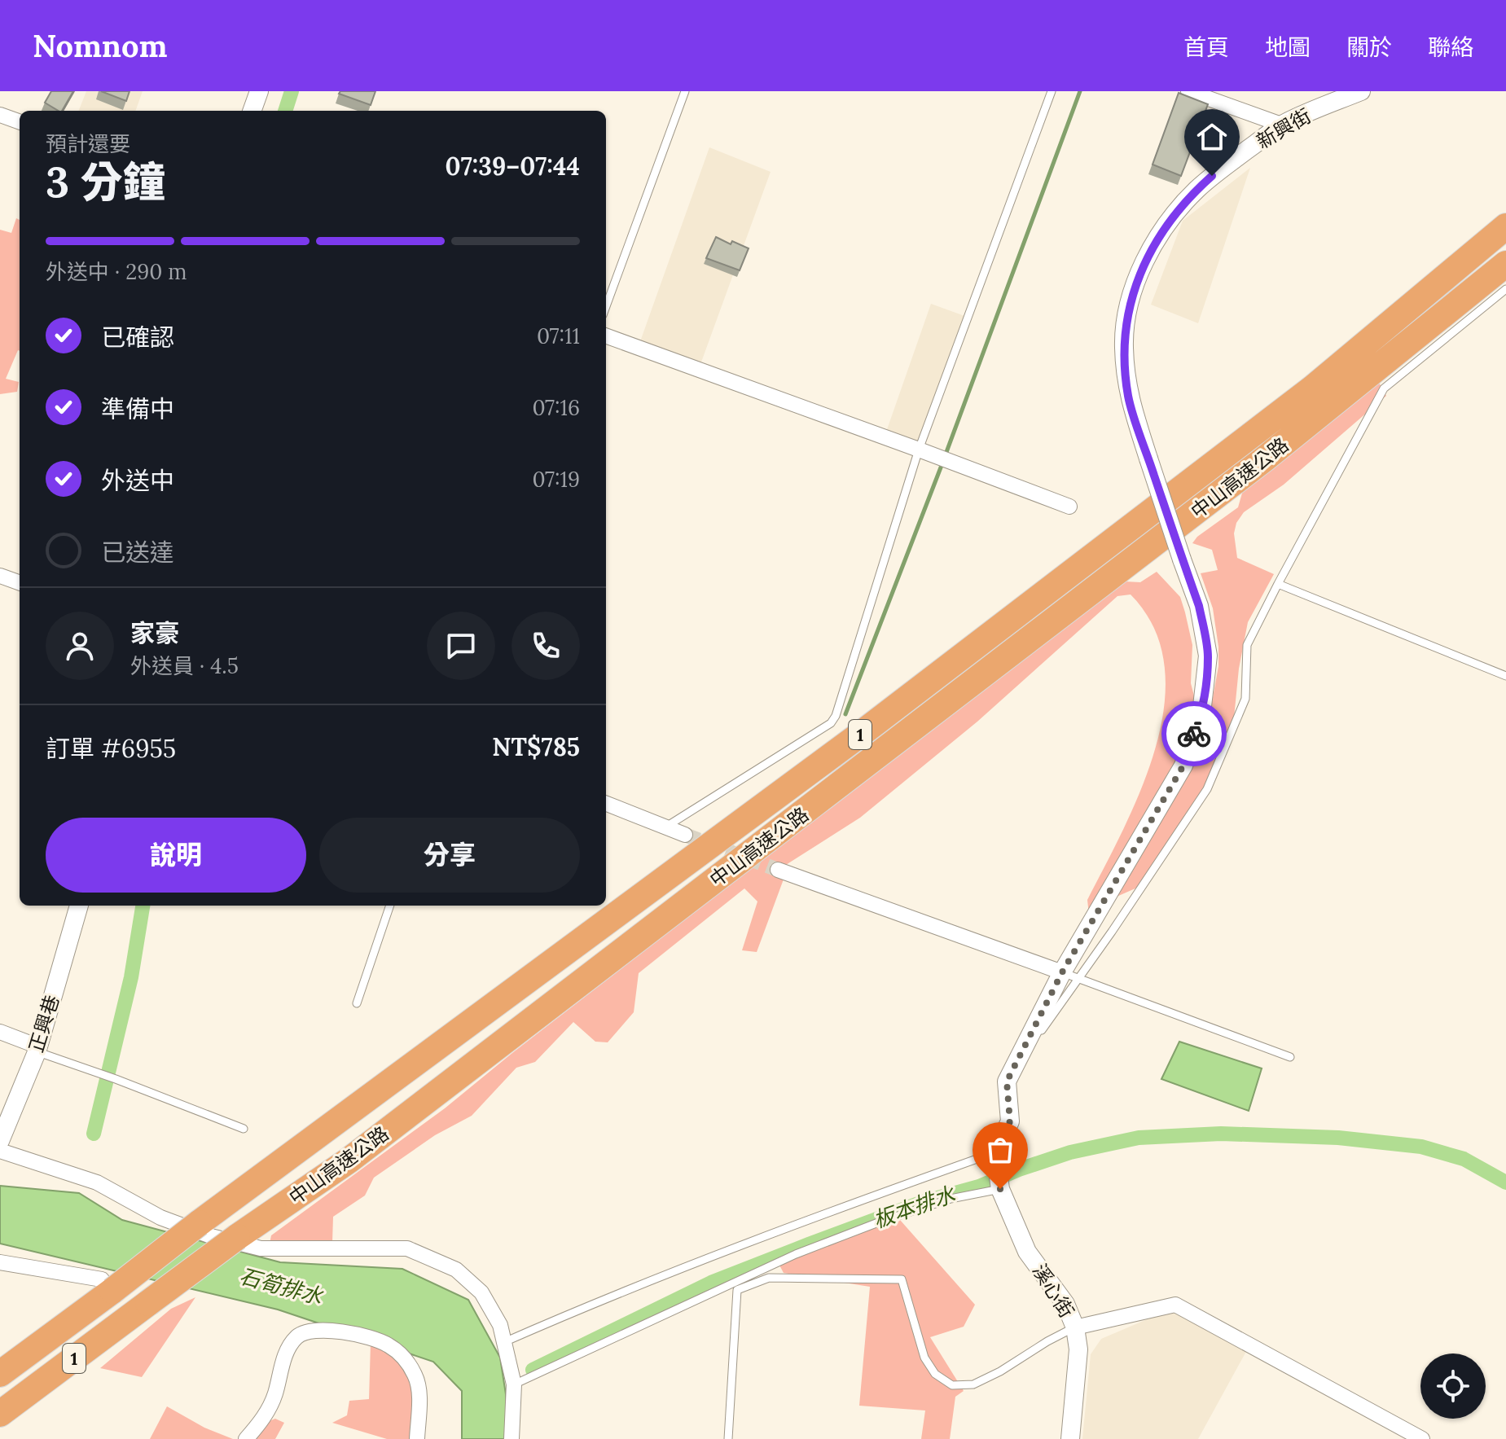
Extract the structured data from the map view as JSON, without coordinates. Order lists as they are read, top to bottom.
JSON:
{
  "streets": {
    "highway": ["中山高速公路", "1"],
    "street": ["新興街", "正興巷", "溪心街"]
  },
  "water": ["板本排水", "石筍排水"],
  "page": {
    "header": "Nomnom",
    "nav": [
      "首頁",
      "地圖",
      "關於",
      "聯絡"
    ],
    "heading": ["3 分鐘", "預計還要", "07:39–07:44"],
    "panel": [
      "家豪",
      "外送員 · 4.5",
      "訂單 #6955",
      "NT$785"
    ],
    "bar": "外送中 · 290 m",
    "list": [
      ["已確認", "07:11"],
      ["準備中", "07:16"],
      ["外送中", "07:19"],
      "已送達"
    ],
    "buttons": ["說明", "分享"]
  }
}
